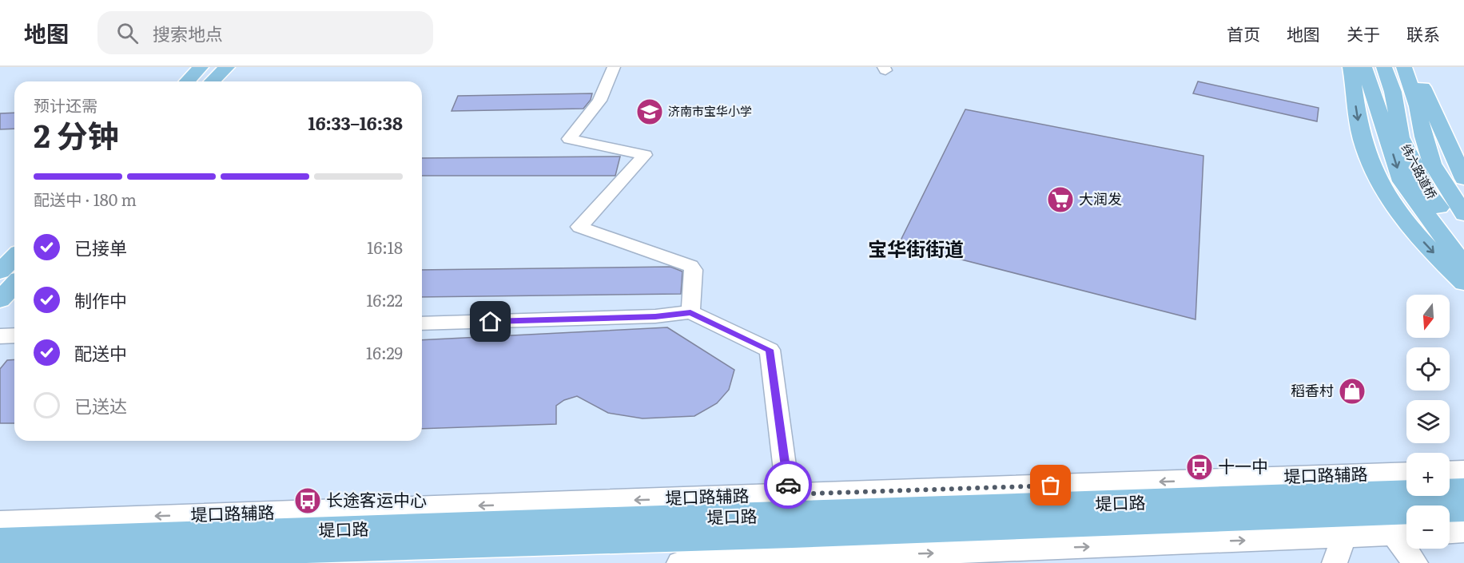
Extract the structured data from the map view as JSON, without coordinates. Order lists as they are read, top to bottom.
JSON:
{
  "streets": {
    "main road": ["纬六路道桥", "堤口路"],
    "street": ["堤口路辅路"]
  },
  "crossings": [
    ["堤口路辅路", "堤口路"]
  ],
  "districts": ["宝华街街道"],
  "places": {
    "school or university": ["济南市宝华小学"],
    "supermarket": ["大润发"],
    "shop": ["稻香村"],
    "bus stop": ["十一中", "长途客运中心"]
  },
  "north": "bottom",
  "page": {
    "header": "地图",
    "search": "搜索地点",
    "nav": [
      "首页",
      "地图",
      "关于",
      "联系"
    ],
    "heading": ["2 分钟", "预计还需", "16:33–16:38"],
    "bar": "配送中 · 180 m",
    "list": [
      ["已接单", "16:18"],
      ["制作中", "16:22"],
      ["配送中", "16:29"],
      "已送达"
    ],
    "map_buttons": ["+", "−"]
  }
}
